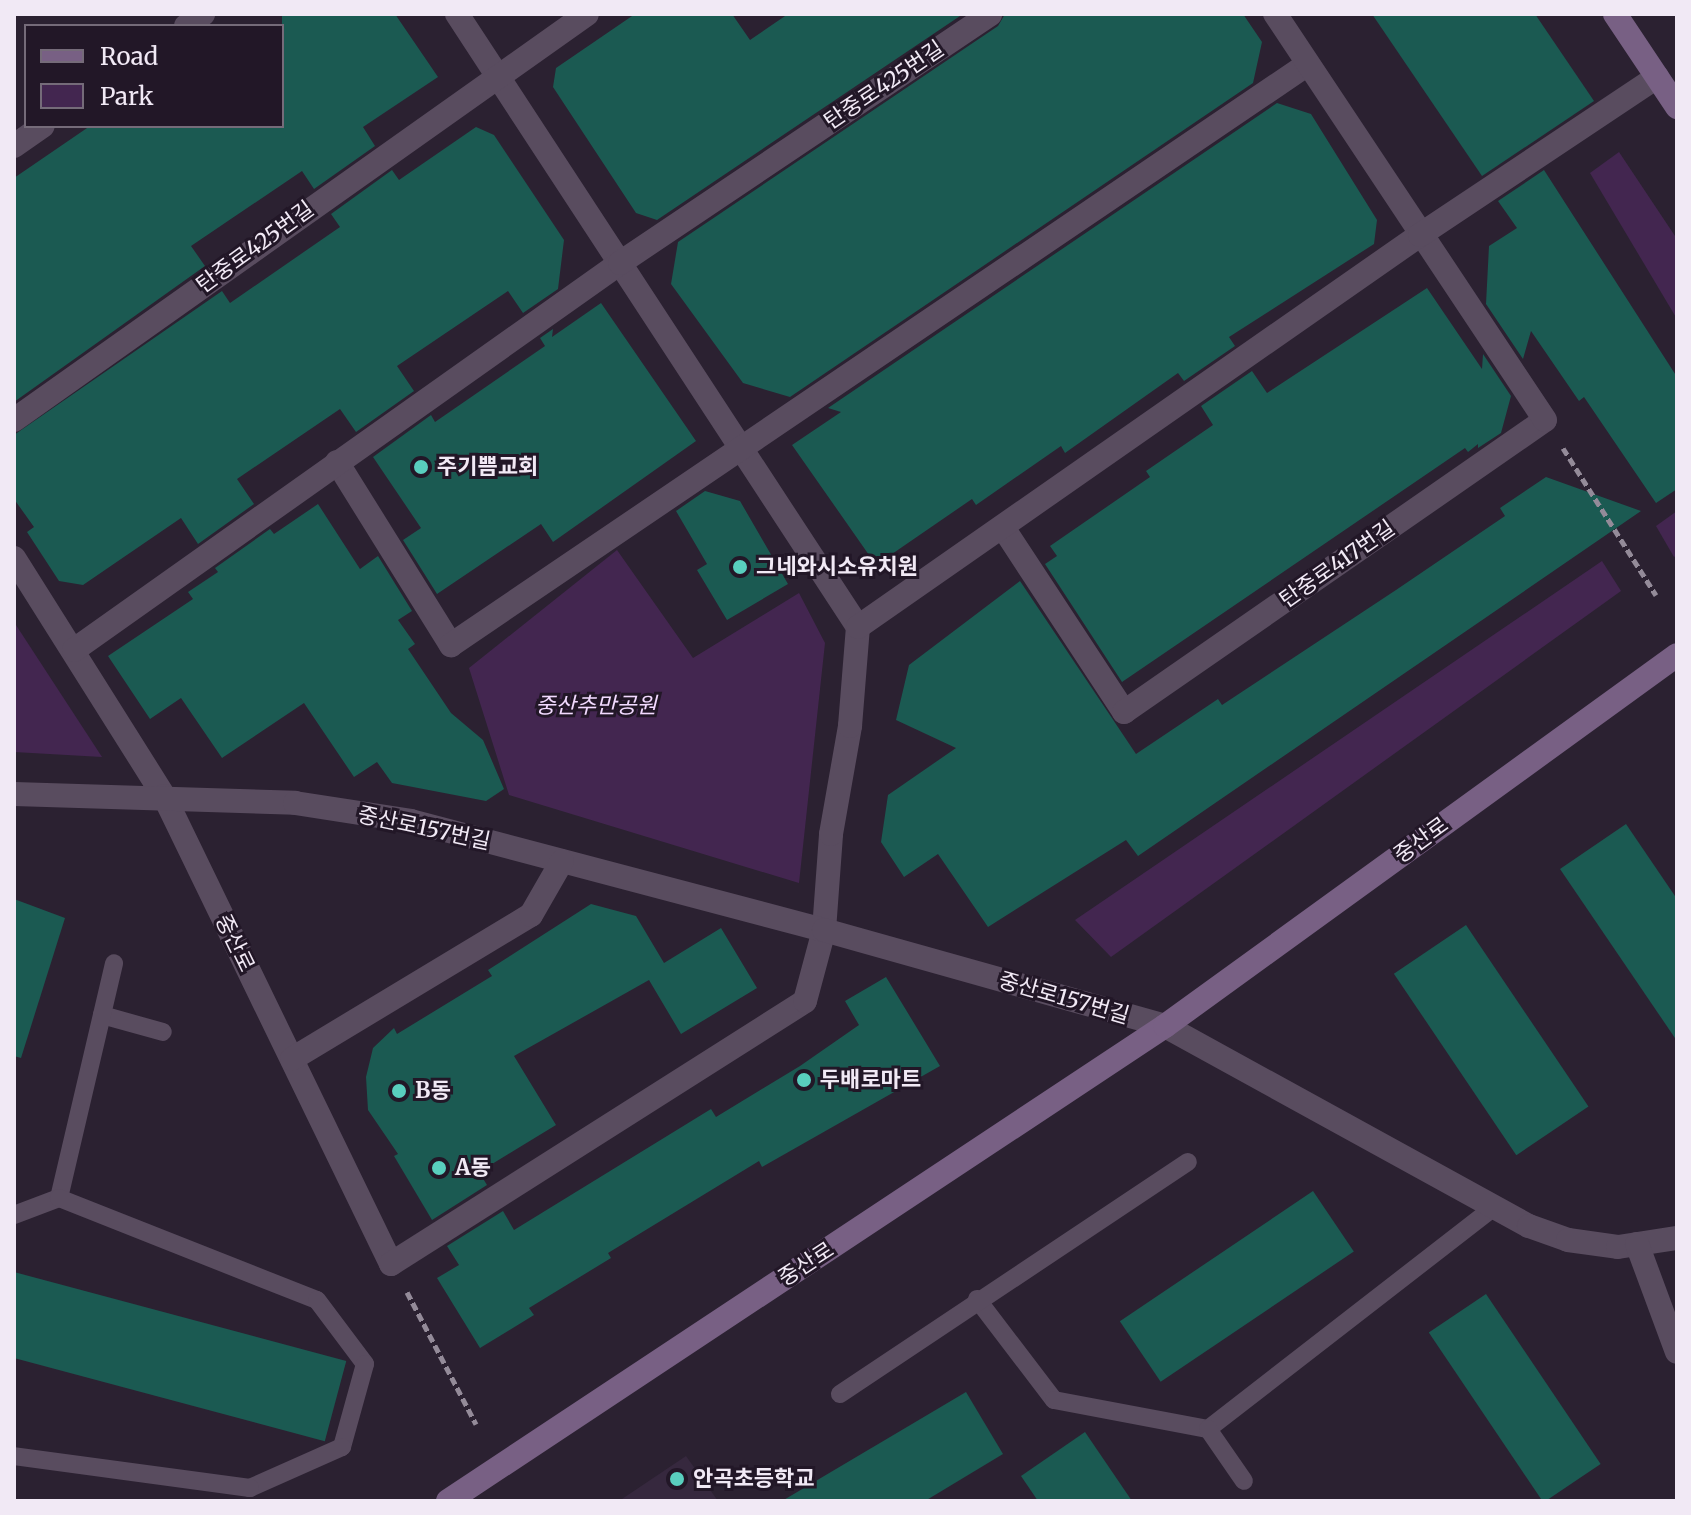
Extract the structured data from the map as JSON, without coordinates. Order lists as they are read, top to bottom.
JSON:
{
  "streets": {
    "main road": ["중산로"],
    "street": ["탄중로425번길", "탄중로417번길", "중산로157번길"]
  },
  "crossings": [
    ["탄중로425번길", "중산로"],
    ["중산로157번길", "중산로"]
  ],
  "parks": ["중산추만공원"],
  "places": [
    "주기쁨교회",
    "그네와시소유치원",
    "두배로마트",
    "B동",
    "A동",
    "안곡초등학교"
  ],
  "legend": ["Road", "Park"]
}
